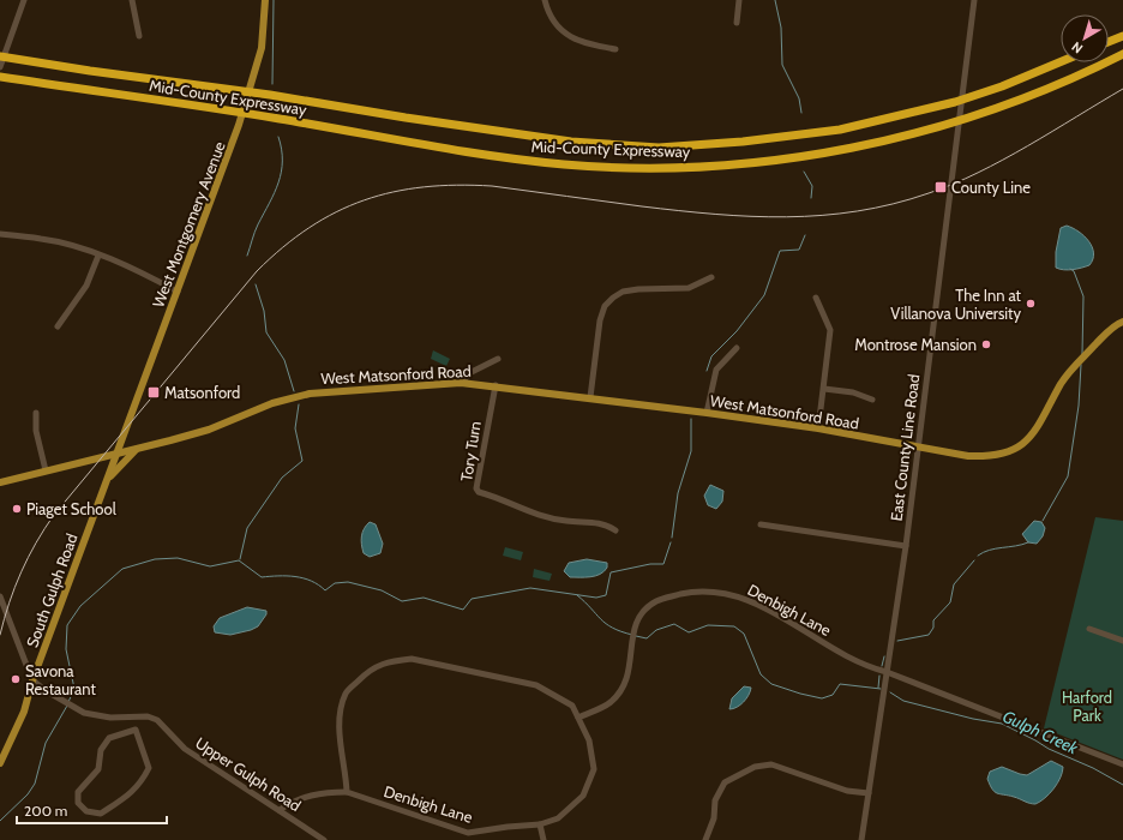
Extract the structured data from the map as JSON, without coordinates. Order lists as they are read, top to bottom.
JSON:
{
  "streets": {
    "highway": ["Mid-County Expressway"],
    "main road": ["West Montgomery Avenue", "West Matsonford Road", "South Gulph Road"],
    "street": [
      "East County Line Road",
      "Tory Turn",
      "Denbigh Lane",
      "Upper Gulph Road"
    ]
  },
  "crossings": [
    ["West Montgomery Avenue", "West Matsonford Road"],
    ["West Montgomery Avenue", "South Gulph Road"],
    ["West Matsonford Road", "East County Line Road"],
    ["West Matsonford Road", "Tory Turn"],
    ["West Matsonford Road", "South Gulph Road"],
    ["East County Line Road", "Denbigh Lane"],
    ["South Gulph Road", "Upper Gulph Road"],
    ["Denbigh Lane", "Upper Gulph Road"]
  ],
  "water": ["Gulph Creek"],
  "parks": ["Harford Park"],
  "places": {
    "transit": ["County Line", "Matsonford"],
    "other": [
      "The Inn at Villanova University",
      "Montrose Mansion",
      "Piaget School",
      "Savona Restaurant"
    ]
  },
  "scale_bar": "200 m",
  "north": "bottom left"
}
